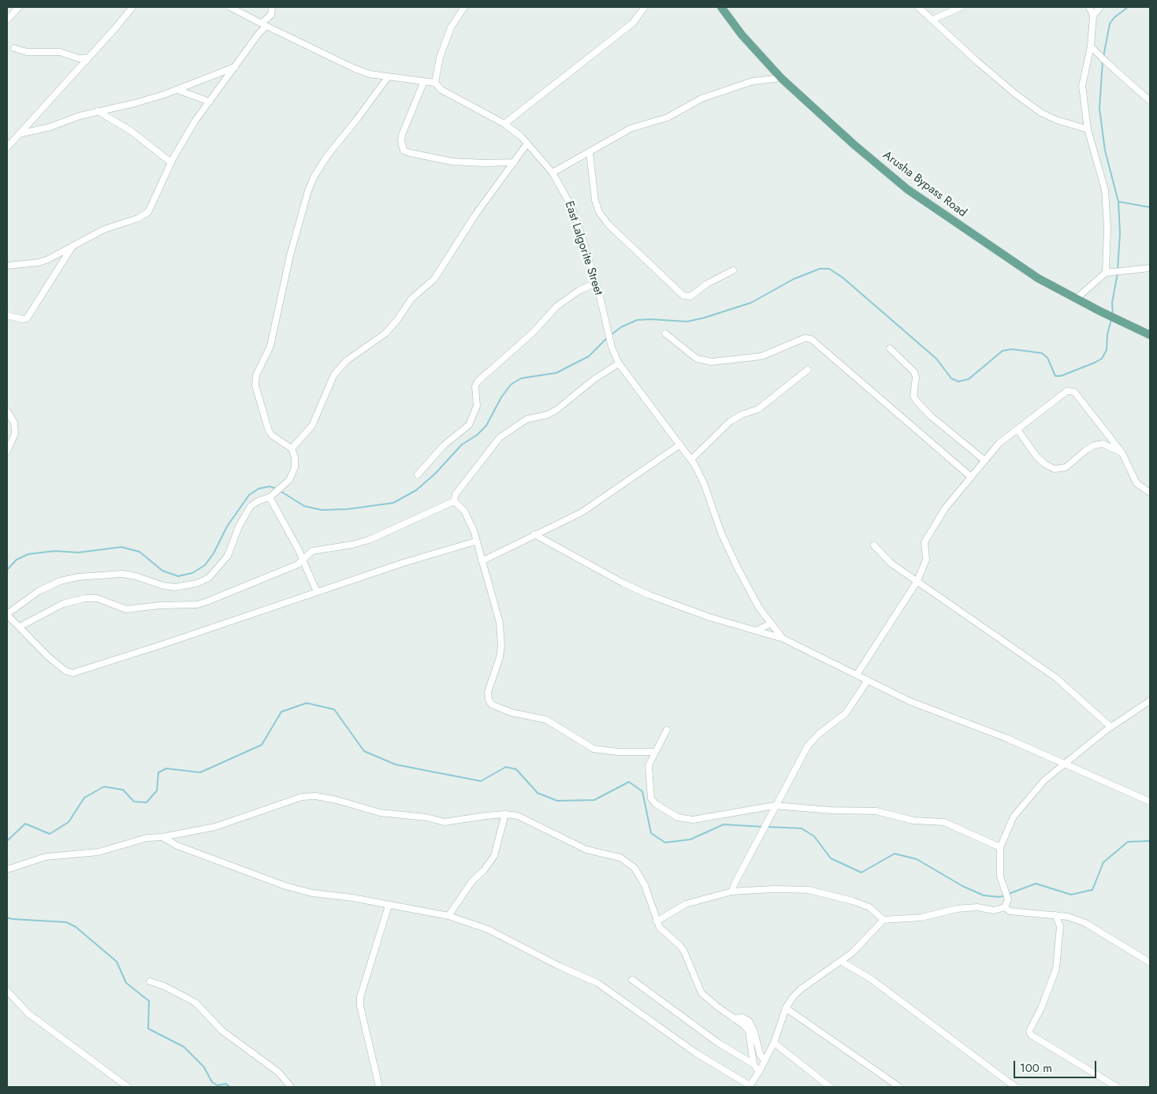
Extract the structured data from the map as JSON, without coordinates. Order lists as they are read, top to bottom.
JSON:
{
  "streets": {
    "main road": ["Arusha Bypass Road"],
    "street": ["East Lalgorite Street"]
  },
  "scale_bar": "100 m"
}
